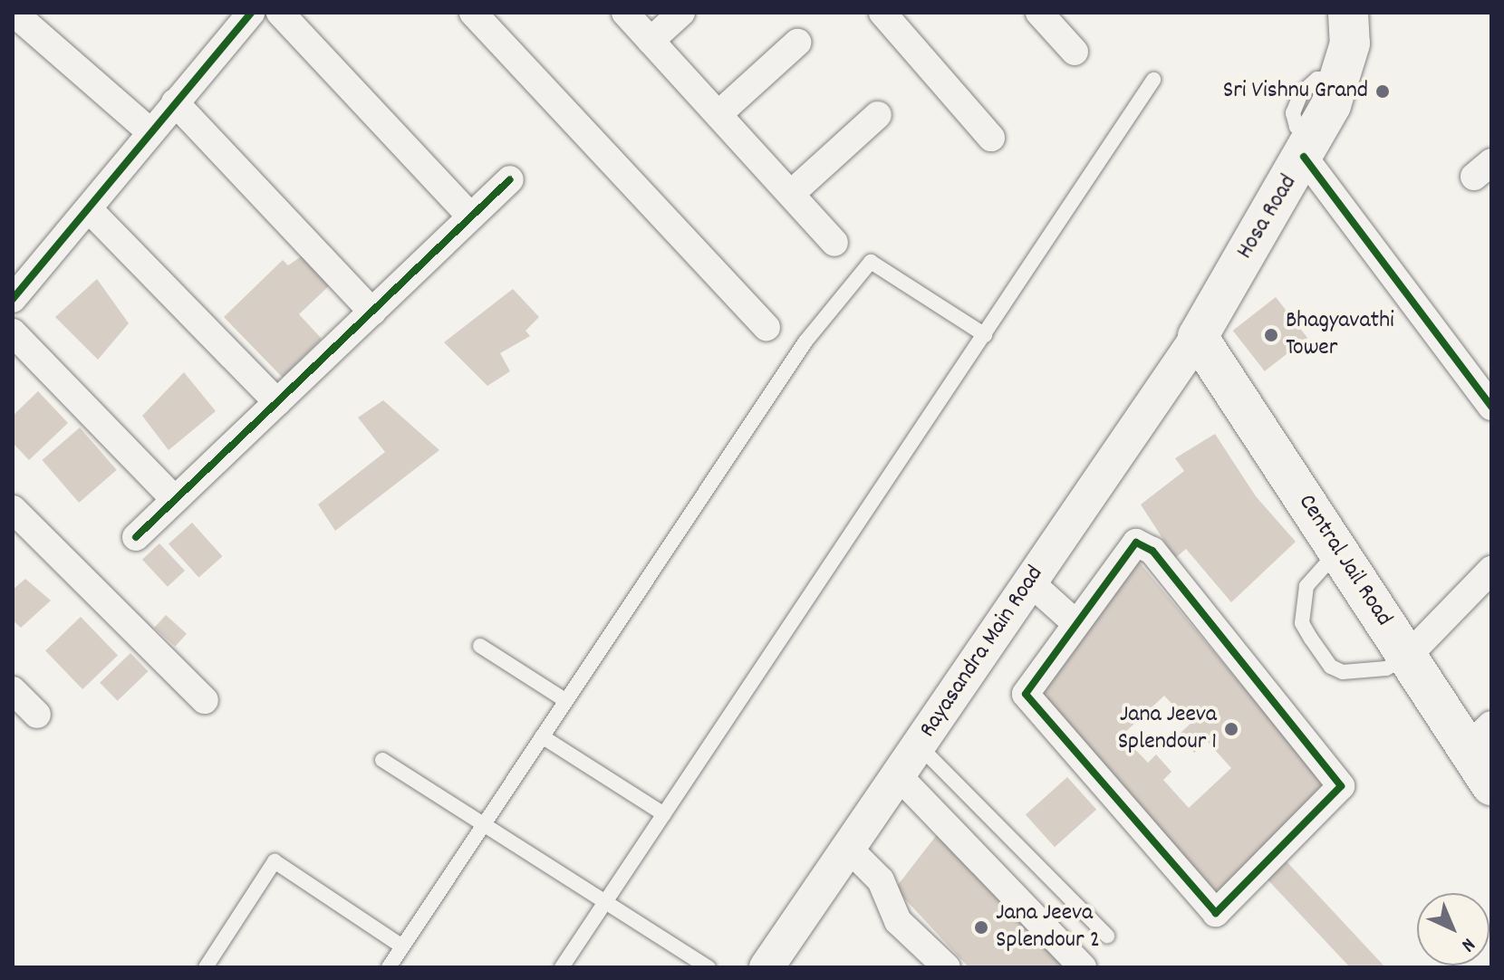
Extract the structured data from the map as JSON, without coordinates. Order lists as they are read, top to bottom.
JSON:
{
  "streets": {
    "main road": ["Hosa Road", "Central Jail Road"],
    "street": ["Rayasandra Main Road"]
  },
  "crossings": [
    ["Hosa Road", "Central Jail Road"],
    ["Hosa Road", "Rayasandra Main Road"],
    ["Central Jail Road", "Rayasandra Main Road"]
  ],
  "places": [
    "Sri Vishnu Grand",
    "Bhagyavathi Tower",
    "Jana Jeeva Splendour 1",
    "Jana Jeeva Splendour 2"
  ],
  "north": "bottom right"
}
